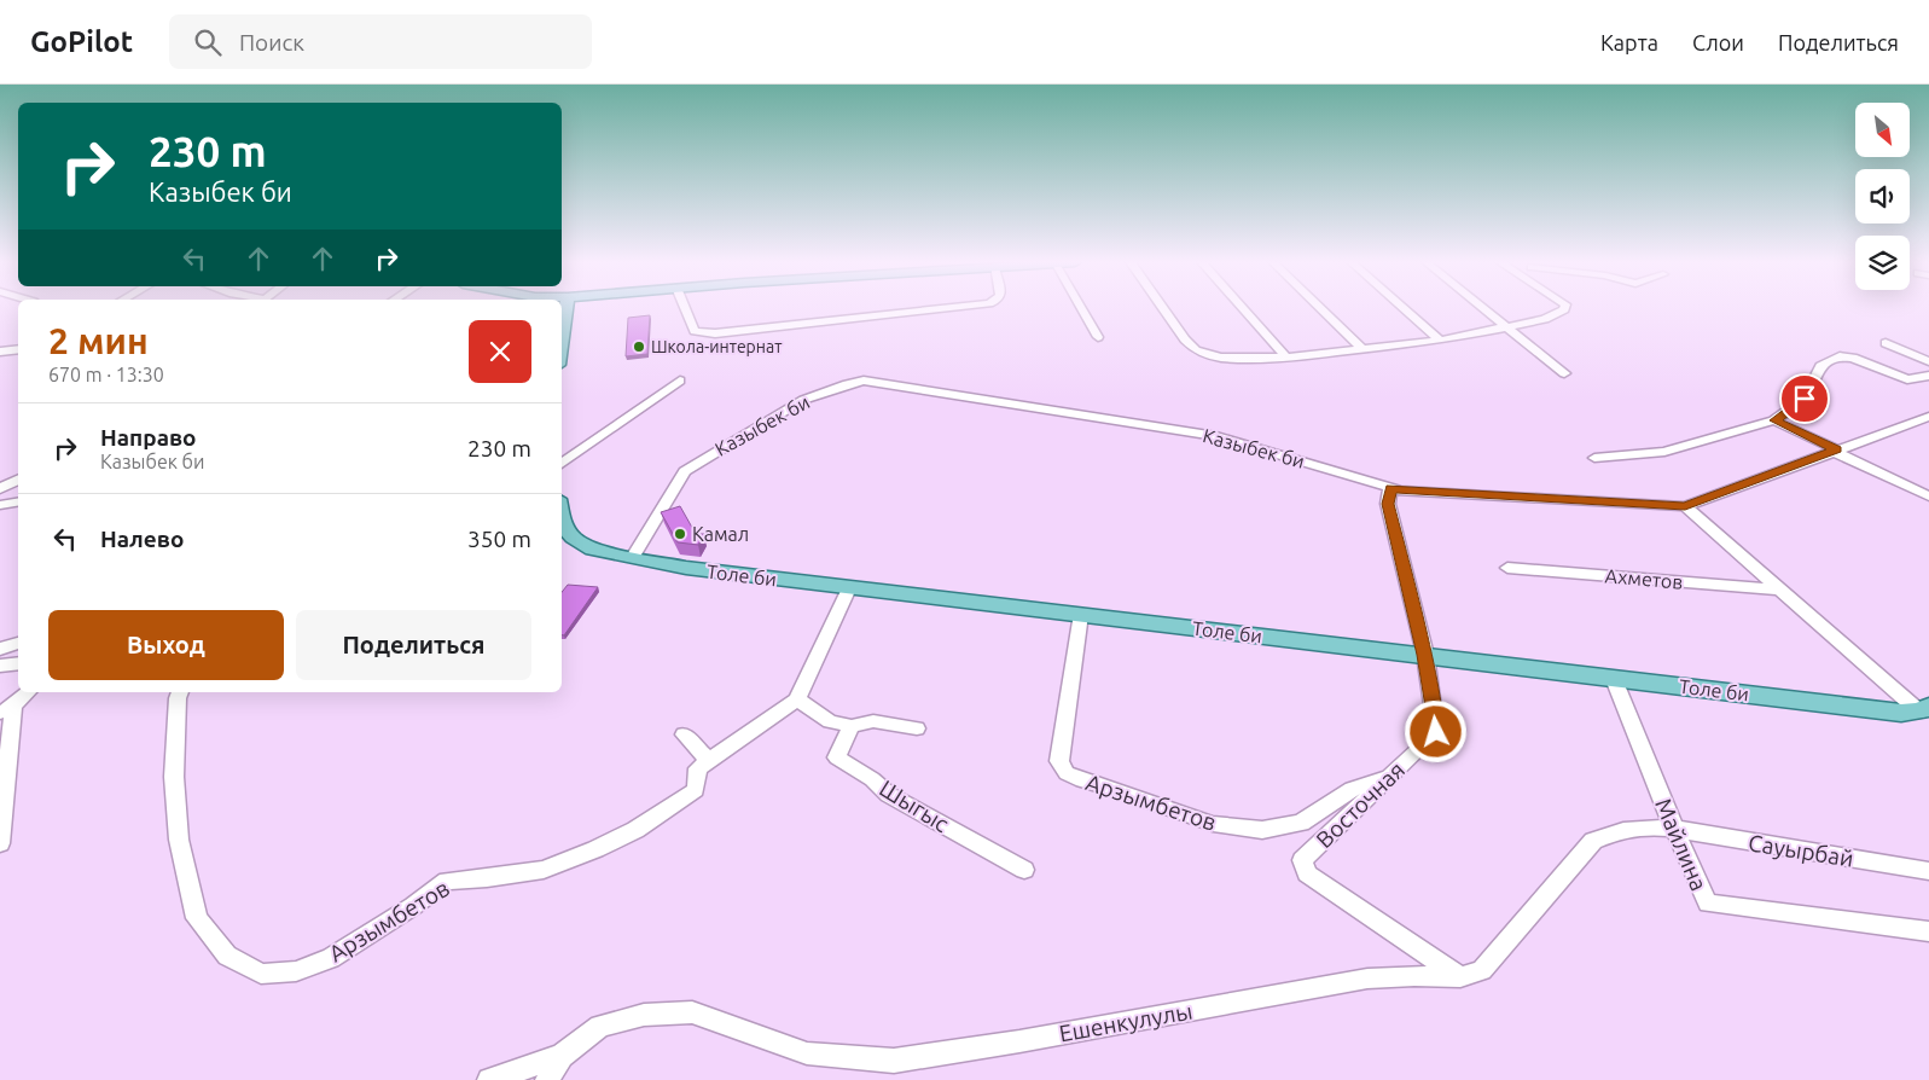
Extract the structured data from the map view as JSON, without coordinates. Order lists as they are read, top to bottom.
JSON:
{
  "streets": {
    "main road": ["Толе би"],
    "street": [
      "Казыбек би",
      "Ахметов",
      "Арзымбетов",
      "Восточная",
      "Шыгыс",
      "Майлина",
      "Сауырбай",
      "Ешенкулулы"
    ]
  },
  "crossings": [
    ["Казыбек би", "Толе би"],
    ["Казыбек би", "Восточная"],
    ["Толе би", "Арзымбетов"],
    ["Толе би", "Восточная"],
    ["Толе би", "Майлина"],
    ["Арзымбетов", "Восточная"],
    ["Восточная", "Ешенкулулы"],
    ["Майлина", "Сауырбай"]
  ],
  "places": ["Школа-интернат", "Камал"],
  "north": "bottom right",
  "page": {
    "header": "GoPilot",
    "search": "Поиск",
    "nav": ["Карта", "Слои", "Поделиться"],
    "turn": ["230 m", "Казыбек би"],
    "heading": ["2 мин", "670 m · 13:30"],
    "list": [
      {
        "name": "Направо",
        "note": "Казыбек би",
        "value": "230 m"
      },
      {
        "name": "Налево",
        "value": "350 m"
      }
    ],
    "buttons": ["Выход", "Поделиться"]
  }
}
